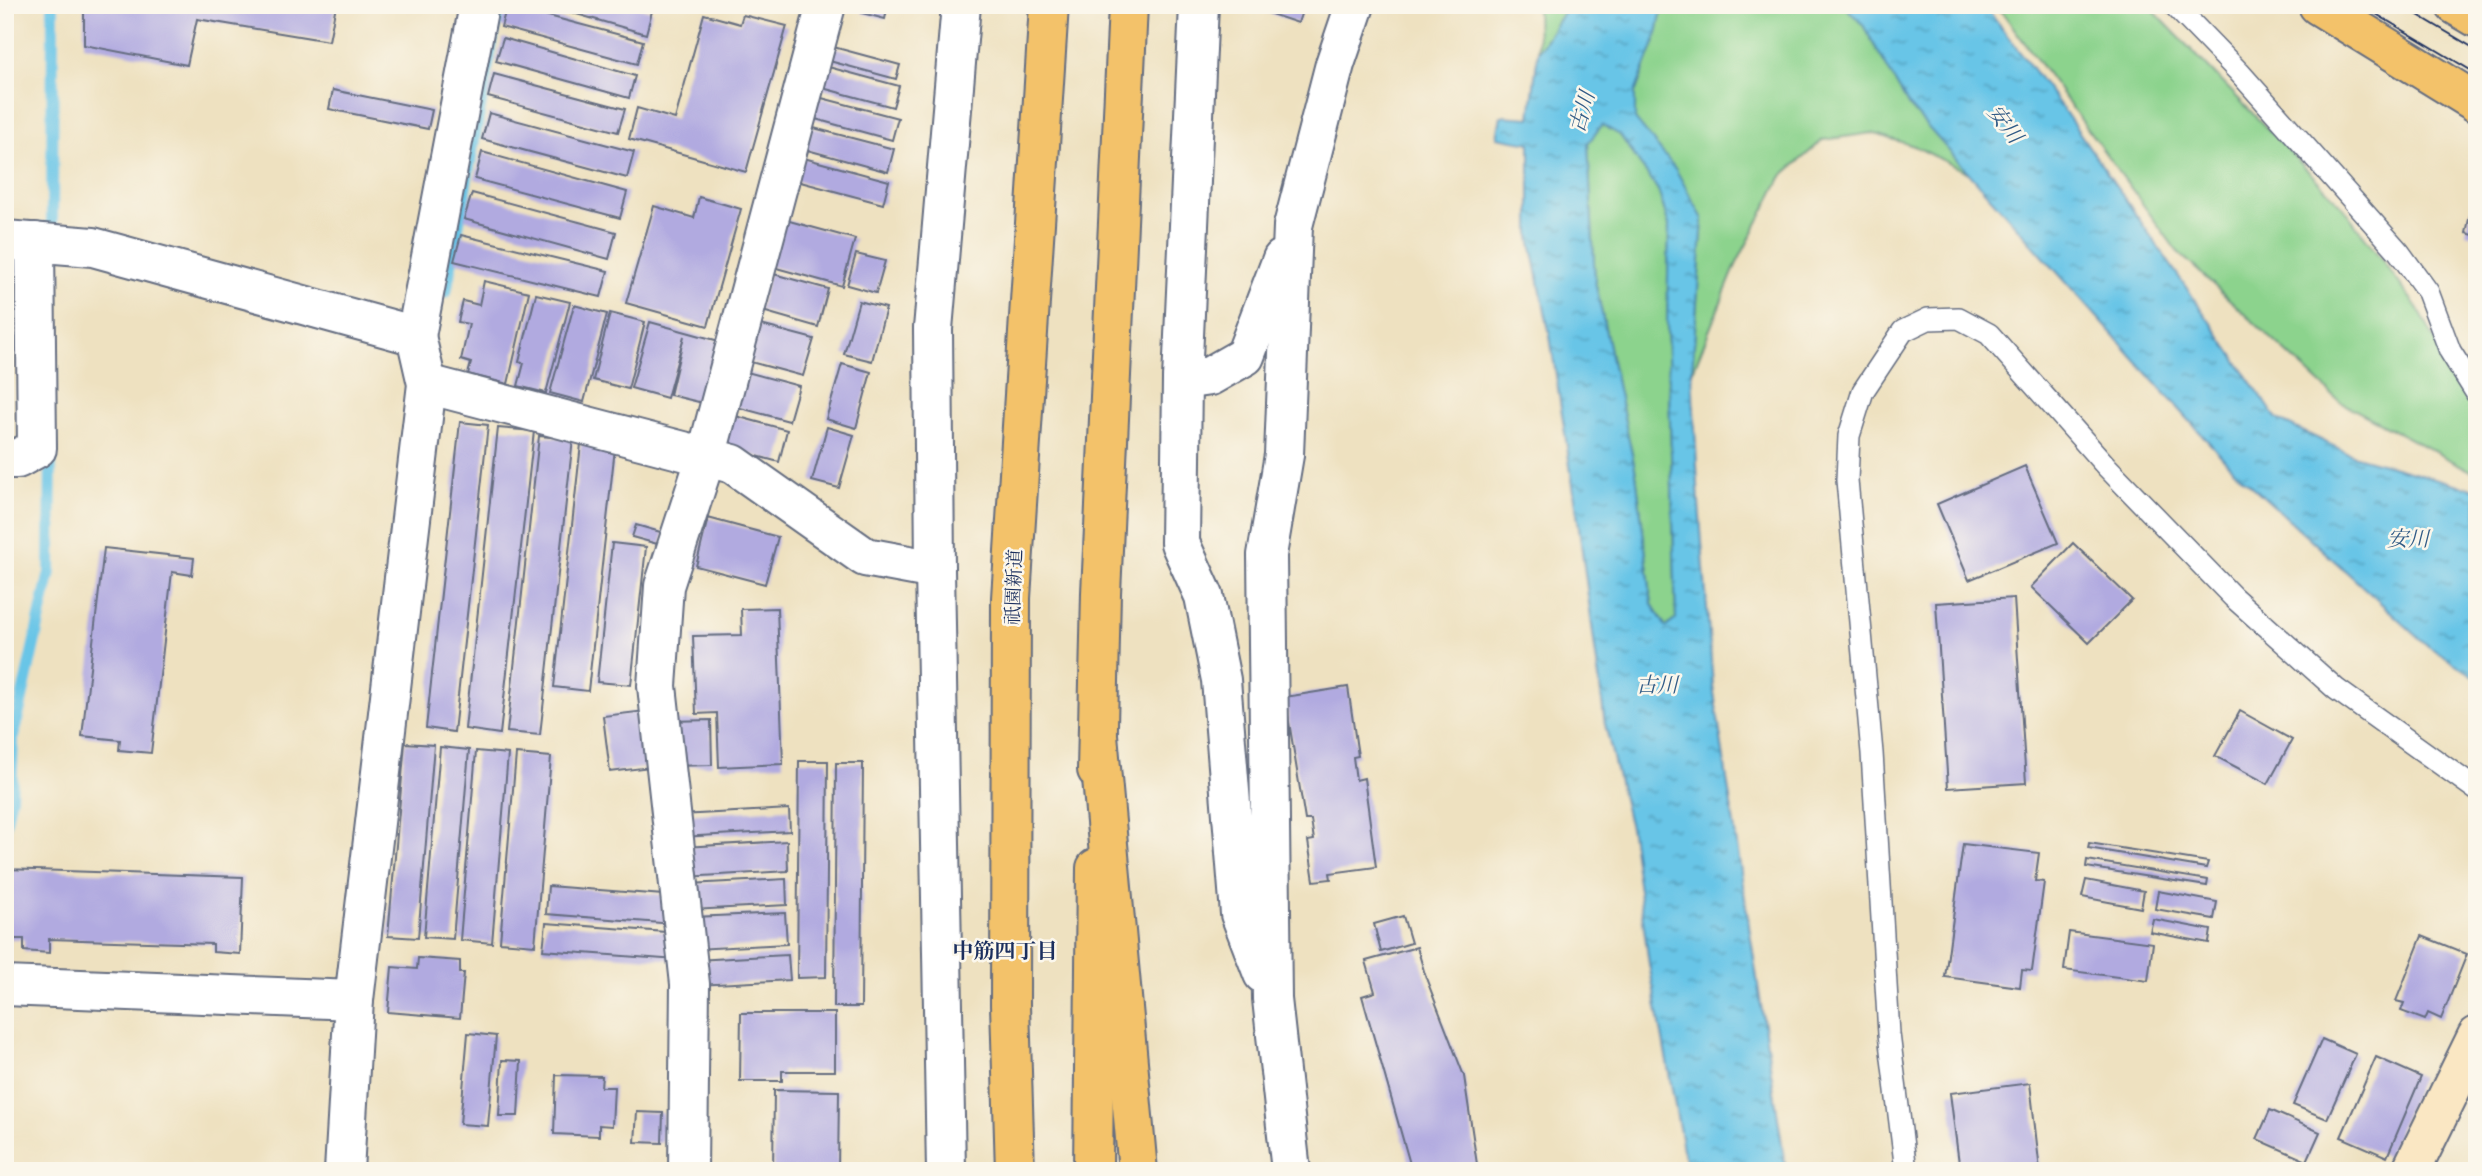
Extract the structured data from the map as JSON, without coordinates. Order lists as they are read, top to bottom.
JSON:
{
  "streets": {
    "main road": ["祇園新道"]
  },
  "districts": ["中筋四丁目"],
  "water": ["古川", "安川"]
}
